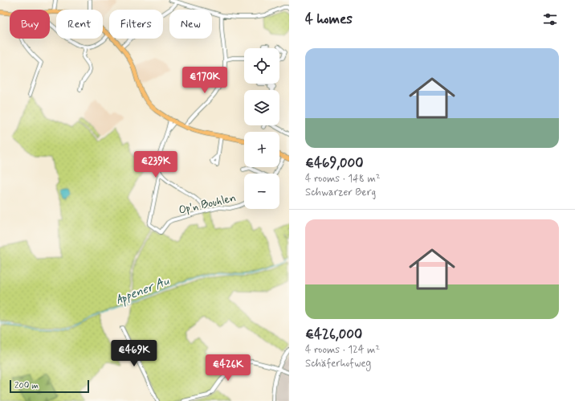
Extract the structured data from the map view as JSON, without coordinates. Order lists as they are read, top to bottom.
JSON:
{
  "streets": {
    "street": ["Op'n Bouhlen"]
  },
  "water": ["Appener Au"],
  "scale_bar": "200 m",
  "page": {
    "heading": "4 homes",
    "chip": [
      "Buy",
      "Rent",
      "Filters",
      "New"
    ],
    "list": [
      {
        "name": "€469,000",
        "note": "4 rooms · 148 m² · Schwarzer Berg"
      },
      {
        "name": "€426,000",
        "note": "4 rooms · 124 m² · Schäferhofweg"
      }
    ],
    "map_buttons": ["+", "−"],
    "price": [
      "€170K",
      "€239K",
      "€469K",
      "€426K"
    ],
    "scale": "200 m"
  }
}
